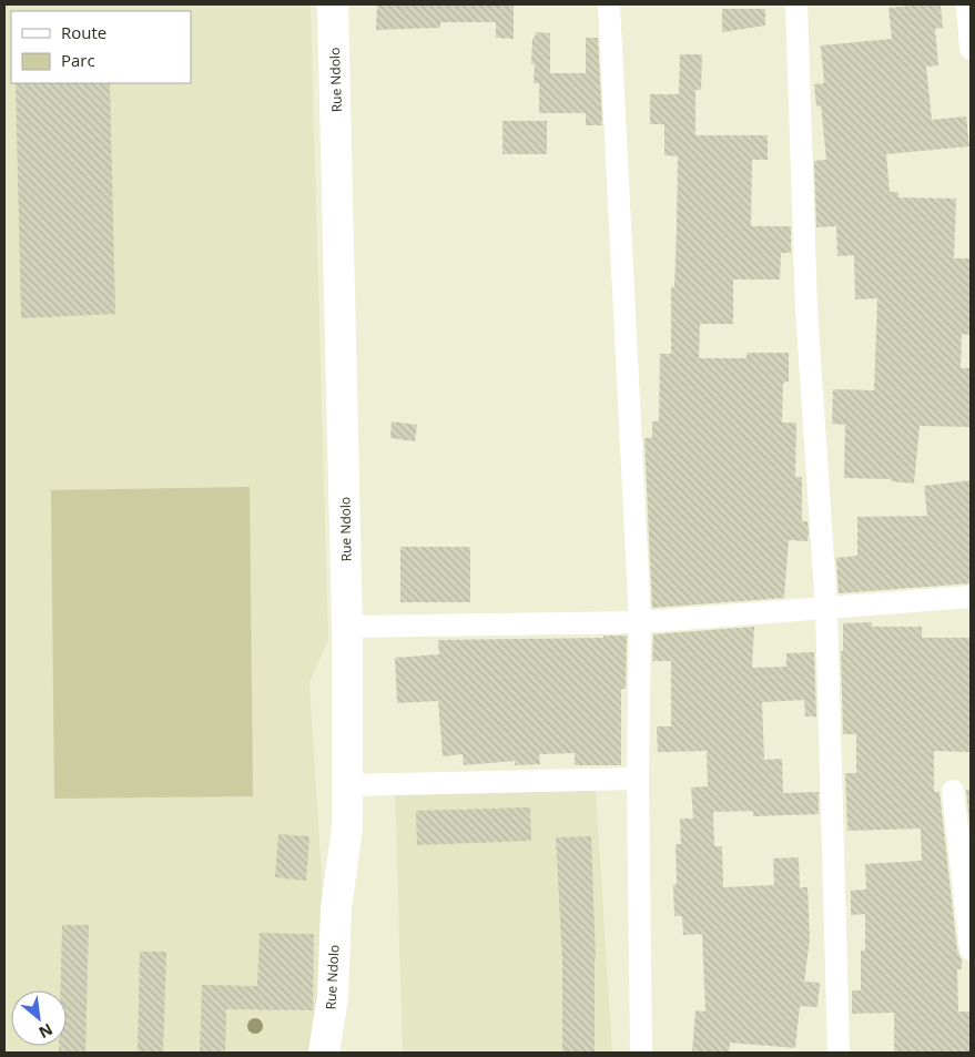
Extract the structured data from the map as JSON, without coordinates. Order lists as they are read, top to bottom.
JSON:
{
  "streets": {
    "main road": ["Rue Ndolo"]
  },
  "legend": ["Route", "Parc"],
  "north": "bottom right"
}
